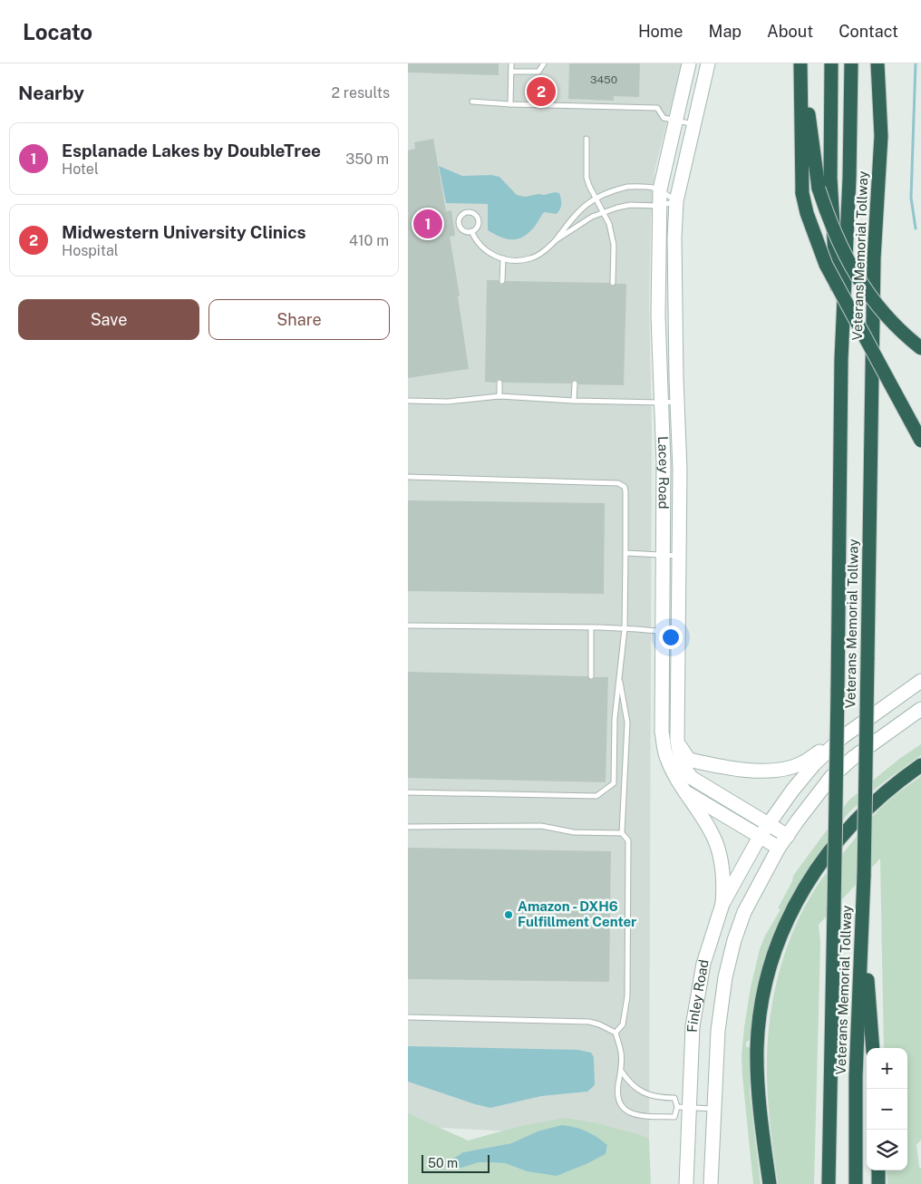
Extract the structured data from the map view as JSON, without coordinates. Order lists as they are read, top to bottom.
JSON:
{
  "streets": {
    "highway": ["Veterans Memorial Tollway"],
    "main road": ["Lacey Road", "Finley Road"]
  },
  "crossings": [
    ["Lacey Road", "Finley Road"]
  ],
  "places": ["Amazon - DXH6 Fulfillment Center"],
  "house_numbers": ["3450"],
  "scale_bar": "50 m",
  "page": {
    "header": "Locato",
    "nav": [
      "Home",
      "Map",
      "About",
      "Contact"
    ],
    "heading": ["Nearby", "2 results"],
    "pins": ["2", "1"],
    "list": [
      {
        "mark": "1",
        "name": "Esplanade Lakes by DoubleTree",
        "note": "Hotel",
        "value": "350 m"
      },
      {
        "mark": "2",
        "name": "Midwestern University Clinics",
        "note": "Hospital",
        "value": "410 m"
      }
    ],
    "buttons": ["Save", "Share"],
    "map_buttons": ["+", "−"],
    "scale": "50 m"
  }
}
